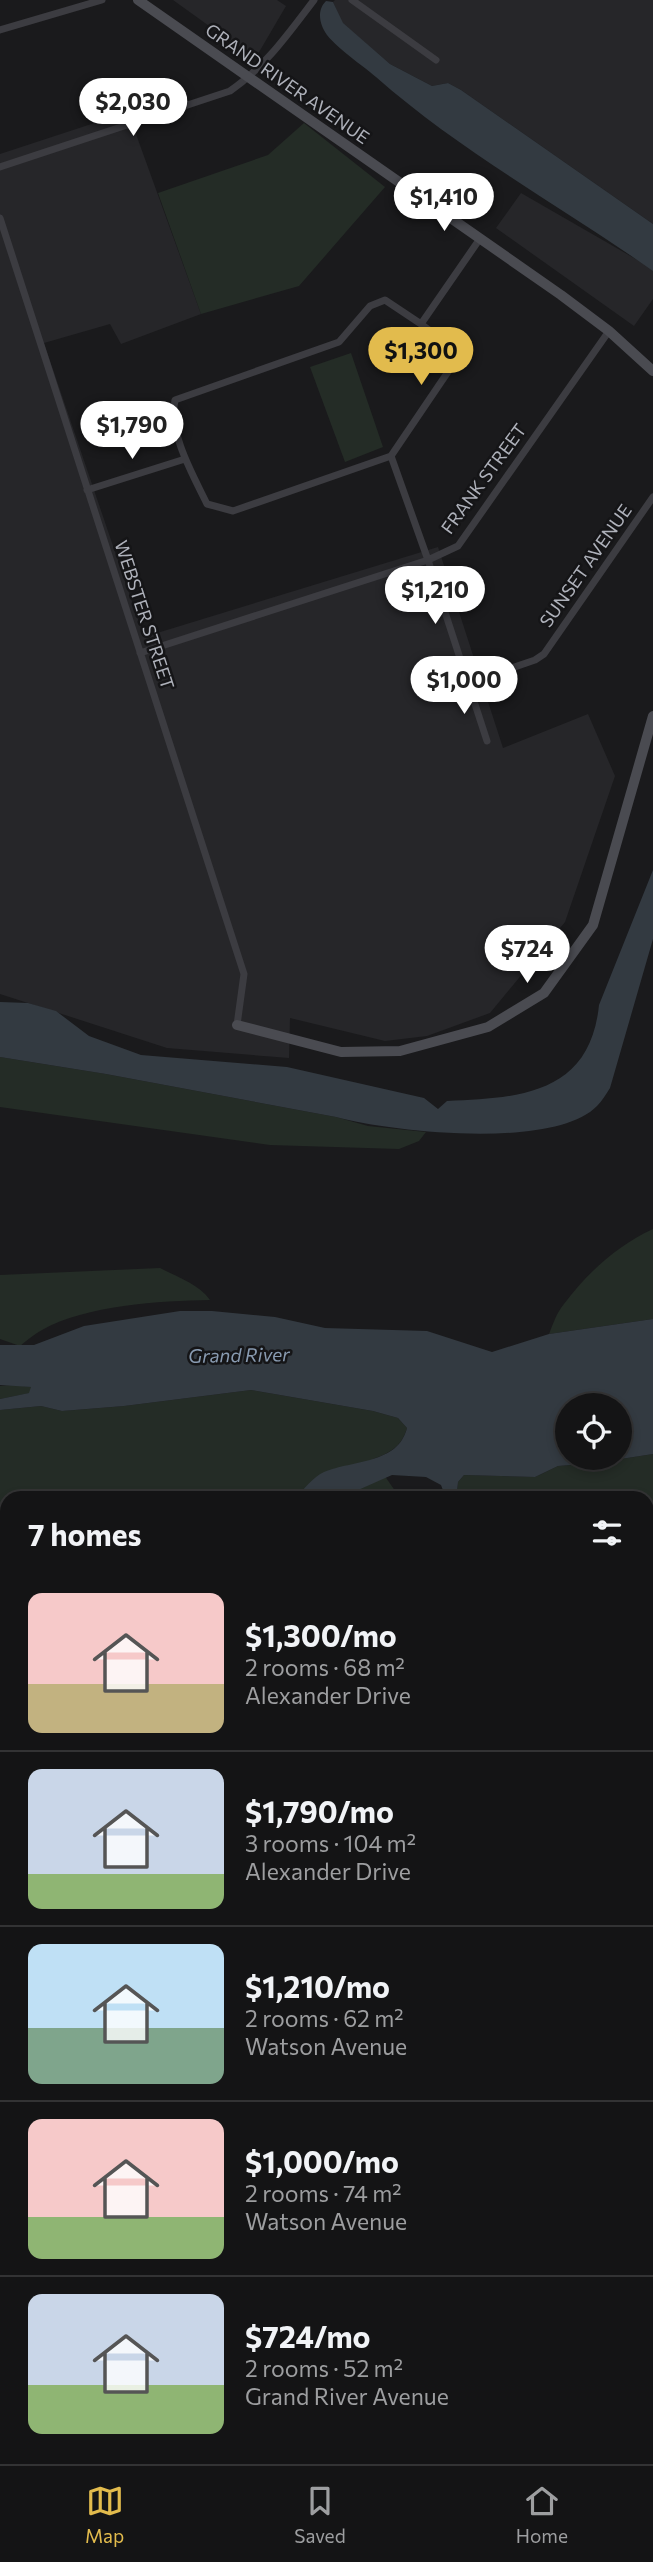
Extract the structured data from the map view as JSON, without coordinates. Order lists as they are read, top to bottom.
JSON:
{
  "streets": {
    "street": [
      "GRAND RIVER AVENUE",
      "FRANK STREET",
      "SUNSET AVENUE",
      "WEBSTER STREET"
    ]
  },
  "crossings": [
    ["GRAND RIVER AVENUE", "FRANK STREET"],
    ["FRANK STREET", "WEBSTER STREET"]
  ],
  "water": ["Grand River"],
  "page": {
    "price": [
      "$2,030",
      "$1,410",
      "$1,300",
      "$1,790",
      "$1,210",
      "$1,000",
      "$724"
    ],
    "heading": "7 homes",
    "list": [
      {
        "name": "$1,300/mo",
        "note": "2 rooms · 68 m² · Alexander Drive"
      },
      {
        "name": "$1,790/mo",
        "note": "3 rooms · 104 m² · Alexander Drive"
      },
      {
        "name": "$1,210/mo",
        "note": "2 rooms · 62 m² · Watson Avenue"
      },
      {
        "name": "$1,000/mo",
        "note": "2 rooms · 74 m² · Watson Avenue"
      },
      {
        "name": "$724/mo",
        "note": "2 rooms · 52 m² · Grand River Avenue"
      }
    ],
    "tabs": ["Map", "Saved", "Home"]
  }
}
